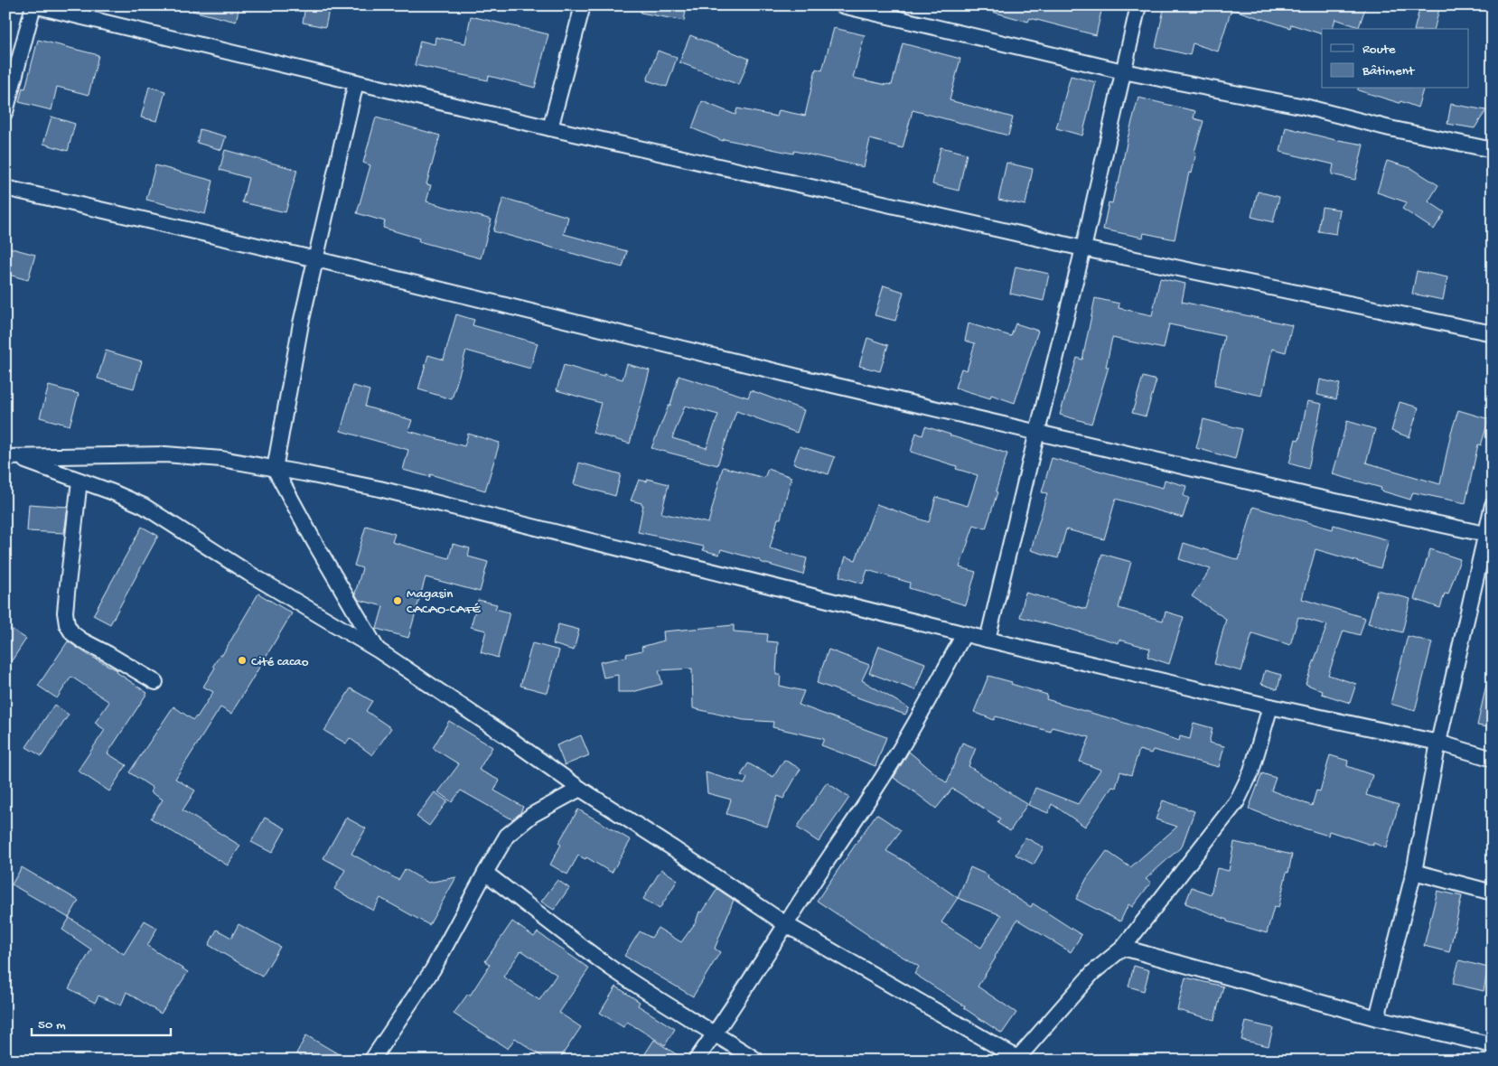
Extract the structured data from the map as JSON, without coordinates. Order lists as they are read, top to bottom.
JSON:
{
  "places": ["Magasin CACAO-CAFÉ", "Cité cacao"],
  "legend": ["Route", "Bâtiment"],
  "scale_bar": "50 m"
}
